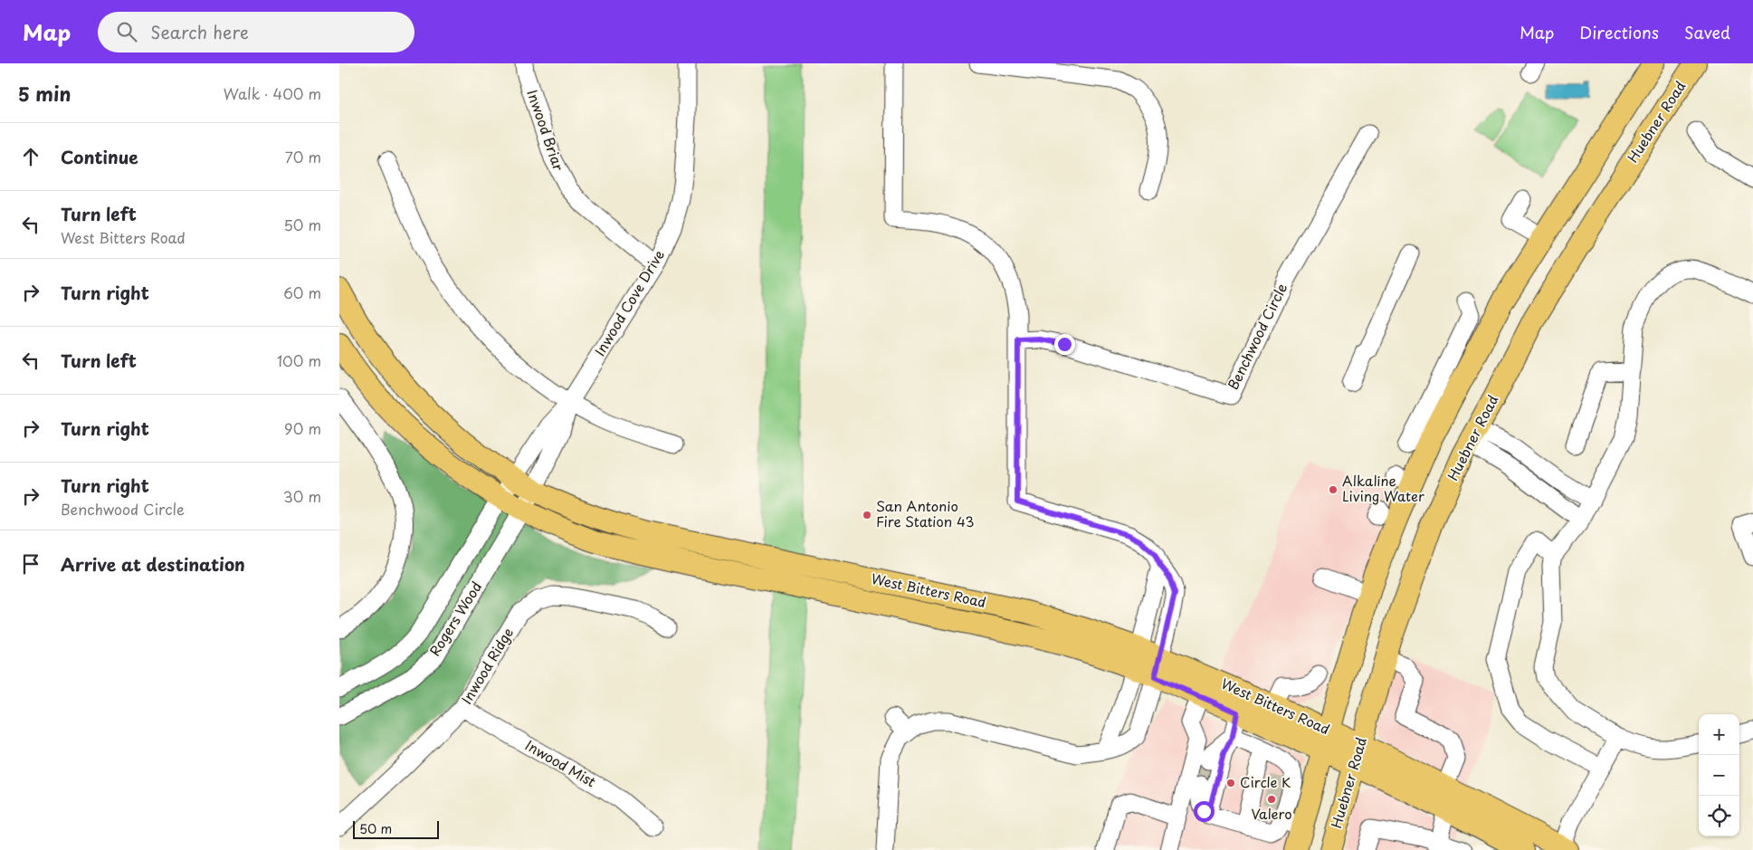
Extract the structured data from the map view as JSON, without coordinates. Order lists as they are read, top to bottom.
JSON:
{
  "streets": {
    "main road": ["Huebner Road", "West Bitters Road"],
    "street": [
      "Inwood Briar",
      "Inwood Cove Drive",
      "Benchwood Circle",
      "Rogers Wood",
      "Inwood Ridge",
      "Inwood Mist"
    ]
  },
  "crossings": [
    ["Huebner Road", "West Bitters Road"],
    ["Inwood Briar", "Inwood Cove Drive"],
    ["Inwood Cove Drive", "West Bitters Road"],
    ["Inwood Cove Drive", "Rogers Wood"],
    ["West Bitters Road", "Rogers Wood"],
    ["Inwood Ridge", "Inwood Mist"]
  ],
  "places": [
    "Alkaline Living Water",
    "San Antonio Fire Station 43",
    "Circle K",
    "Valero"
  ],
  "scale_bar": "50 m",
  "page": {
    "header": "Map",
    "search": "Search here",
    "nav": ["Map", "Directions", "Saved"],
    "heading": ["5 min", "Walk · 400 m"],
    "list": [
      ["Continue", "70 m"],
      ["Turn left", "West Bitters Road", "50 m"],
      ["Turn right", "60 m"],
      ["Turn left", "100 m"],
      ["Turn right", "90 m"],
      ["Turn right", "Benchwood Circle", "30 m"],
      "Arrive at destination"
    ],
    "map_buttons": ["+", "−"],
    "scale": "50 m"
  }
}
